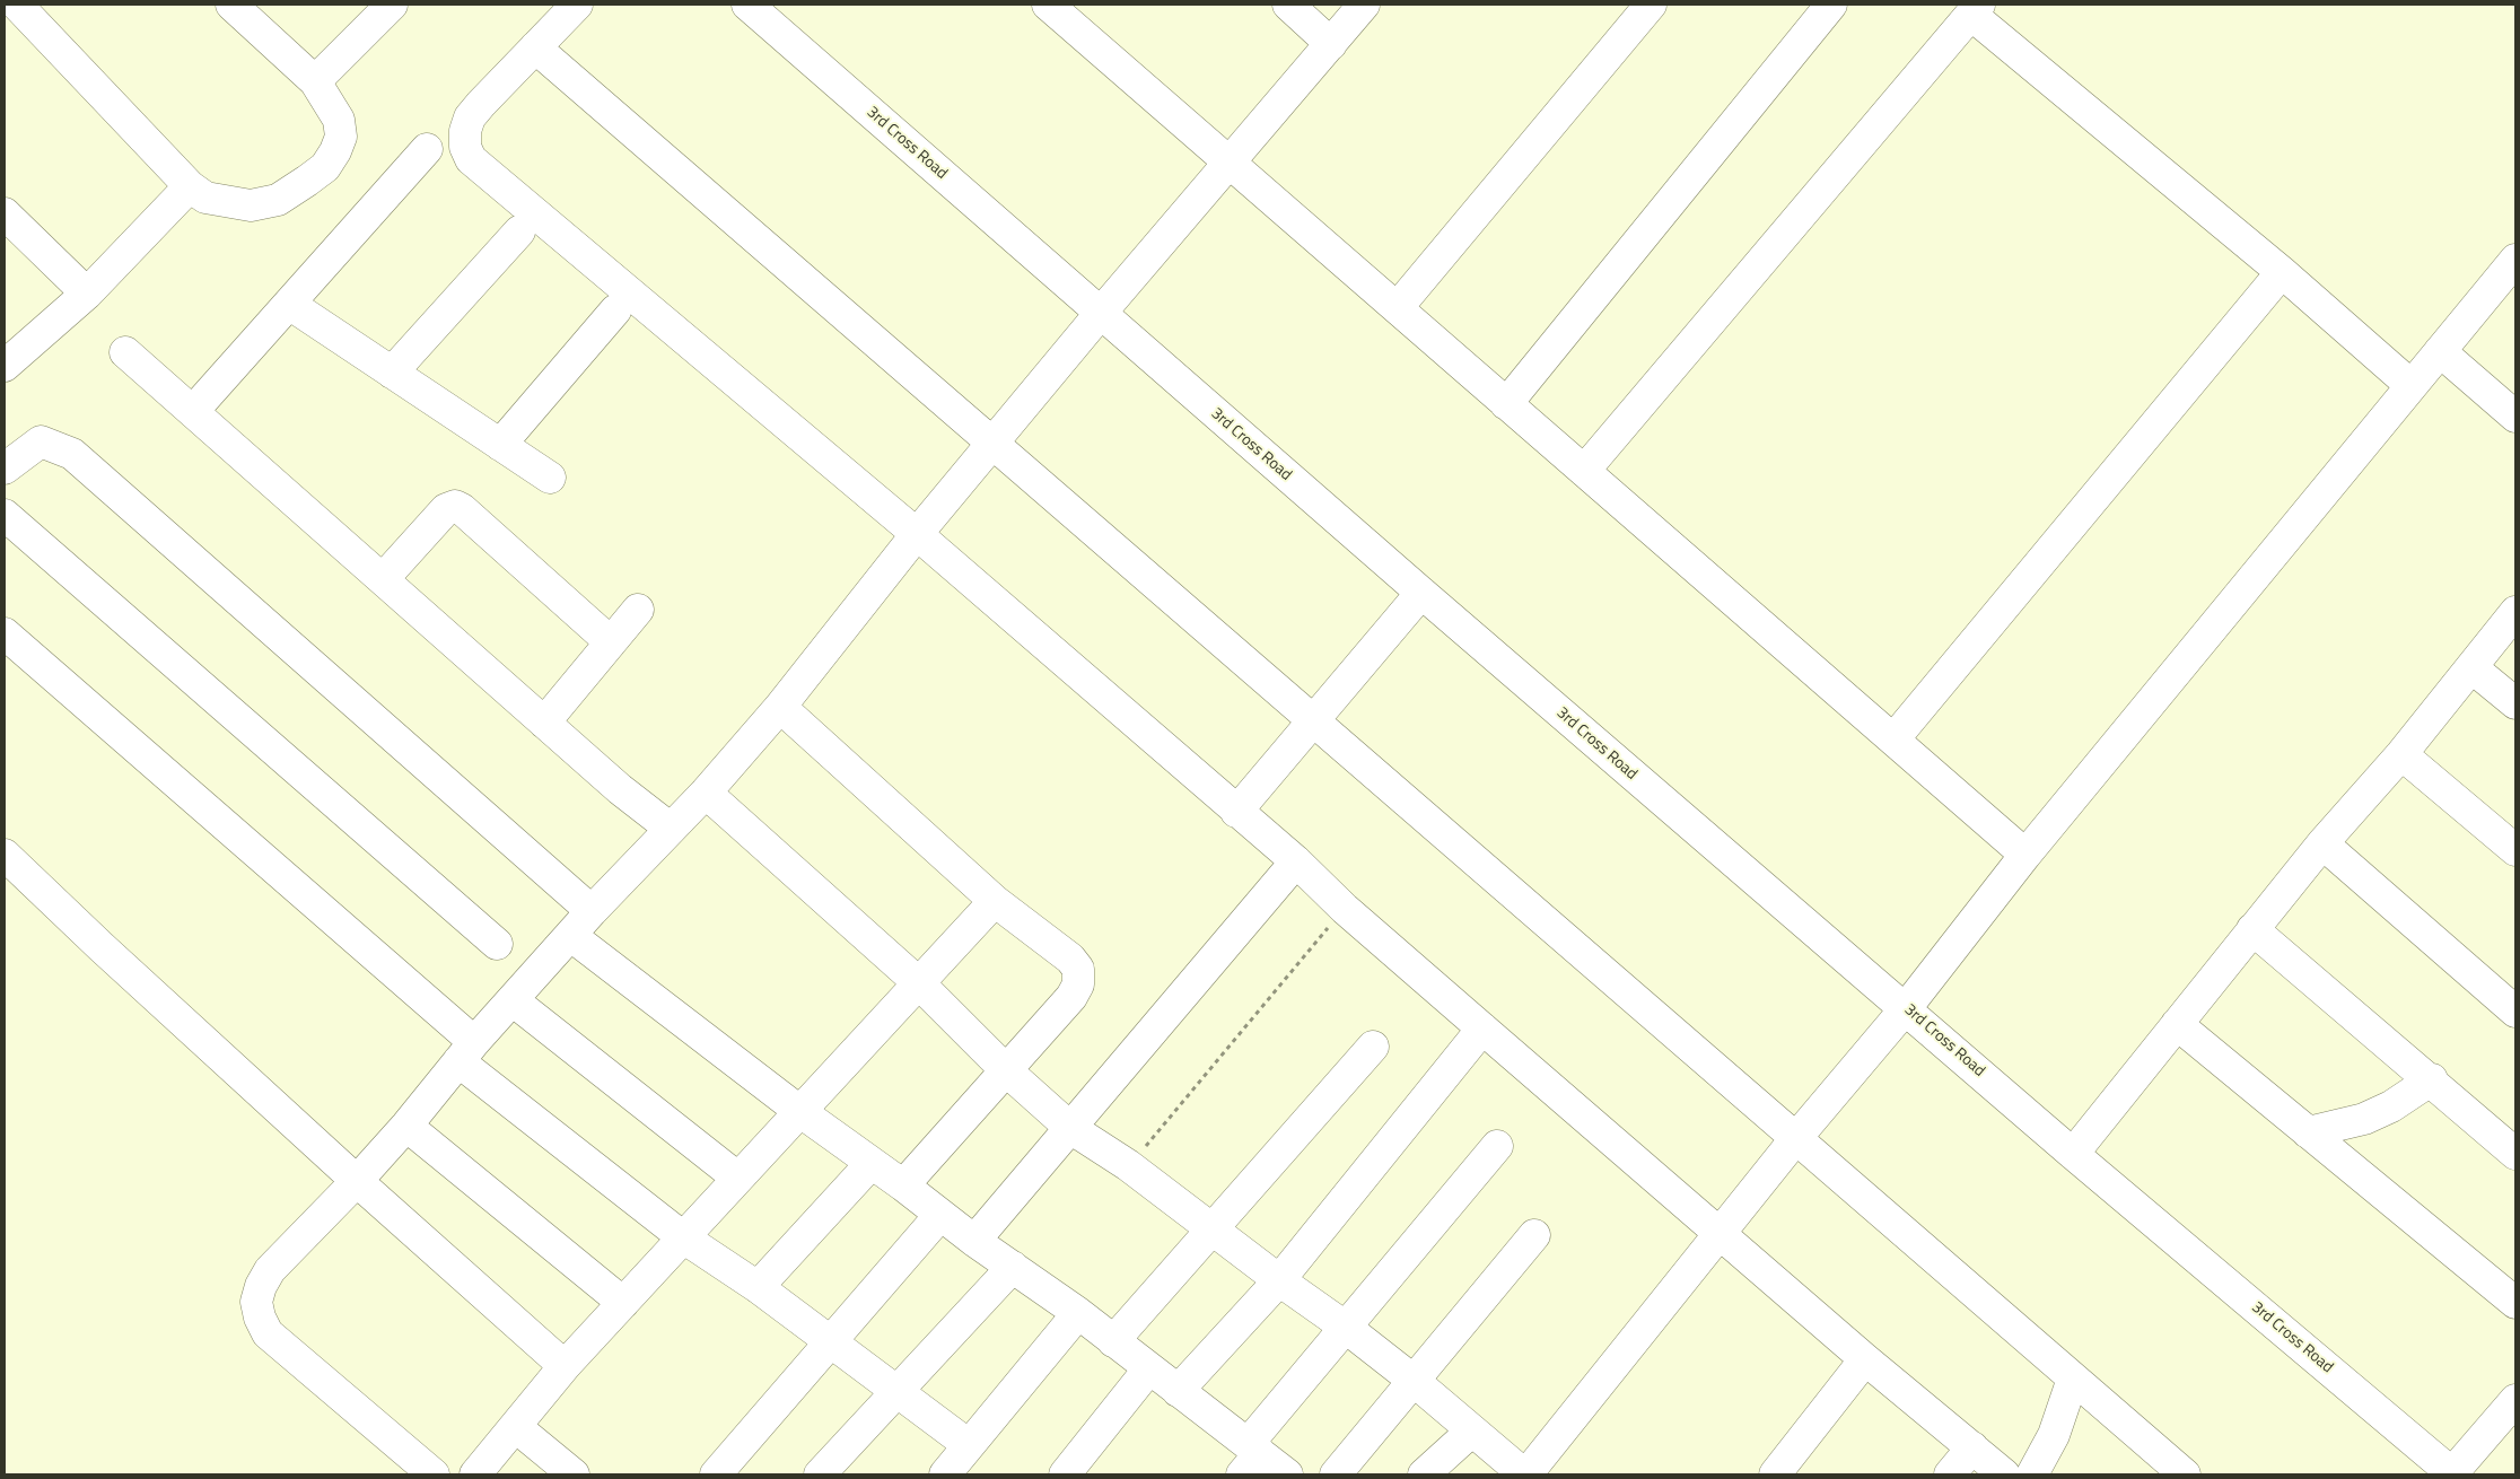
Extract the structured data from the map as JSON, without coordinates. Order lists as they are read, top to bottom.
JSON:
{
  "streets": {
    "street": ["3rd Cross Road"]
  }
}
